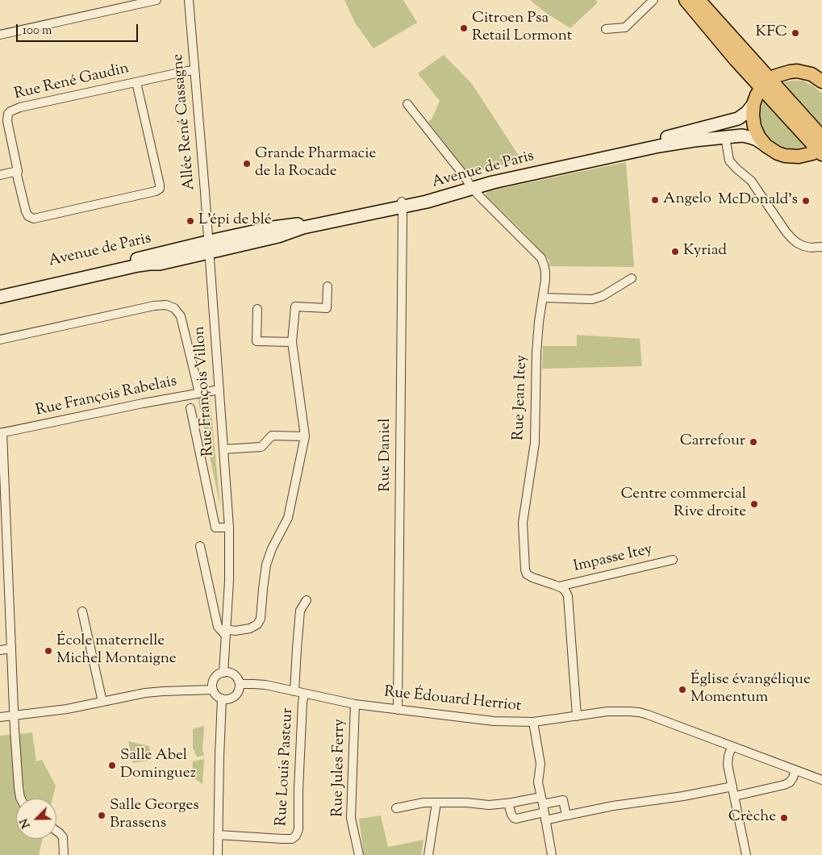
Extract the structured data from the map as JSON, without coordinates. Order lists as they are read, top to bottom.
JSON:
{
  "streets": {
    "main road": ["Avenue de Paris"],
    "street": [
      "Rue René Gaudin",
      "Allée René Cassagne",
      "Rue François Villon",
      "Rue François Rabelais",
      "Rue Jean Itey",
      "Rue Daniel",
      "Impasse Itey",
      "Rue Édouard Herriot",
      "Rue Louis Pasteur",
      "Rue Jules Ferry"
    ]
  },
  "crossings": [
    ["Rue René Gaudin", "Allée René Cassagne"],
    ["Allée René Cassagne", "Avenue de Paris"],
    ["Allée René Cassagne", "Rue François Villon"],
    ["Avenue de Paris", "Rue François Villon"],
    ["Avenue de Paris", "Rue Jean Itey"],
    ["Avenue de Paris", "Rue Daniel"],
    ["Rue François Villon", "Rue François Rabelais"],
    ["Rue François Villon", "Rue Édouard Herriot"],
    ["Rue Jean Itey", "Impasse Itey"],
    ["Rue Daniel", "Rue Édouard Herriot"],
    ["Rue Édouard Herriot", "Rue Louis Pasteur"],
    ["Rue Édouard Herriot", "Rue Jules Ferry"]
  ],
  "places": [
    "Citroen Psa Retail Lormont",
    "KFC",
    "Grande Pharmacie de la Rocade",
    "Angelo",
    "McDonald's",
    "L'épi de blé",
    "Kyriad",
    "Carrefour",
    "Centre commercial Rive droite",
    "École maternelle Michel Montaigne",
    "Église évangélique Momentum",
    "Salle Abel Dominguez",
    "Salle Georges Brassens",
    "Crèche"
  ],
  "scale_bar": "100 m",
  "north": "bottom left"
}
